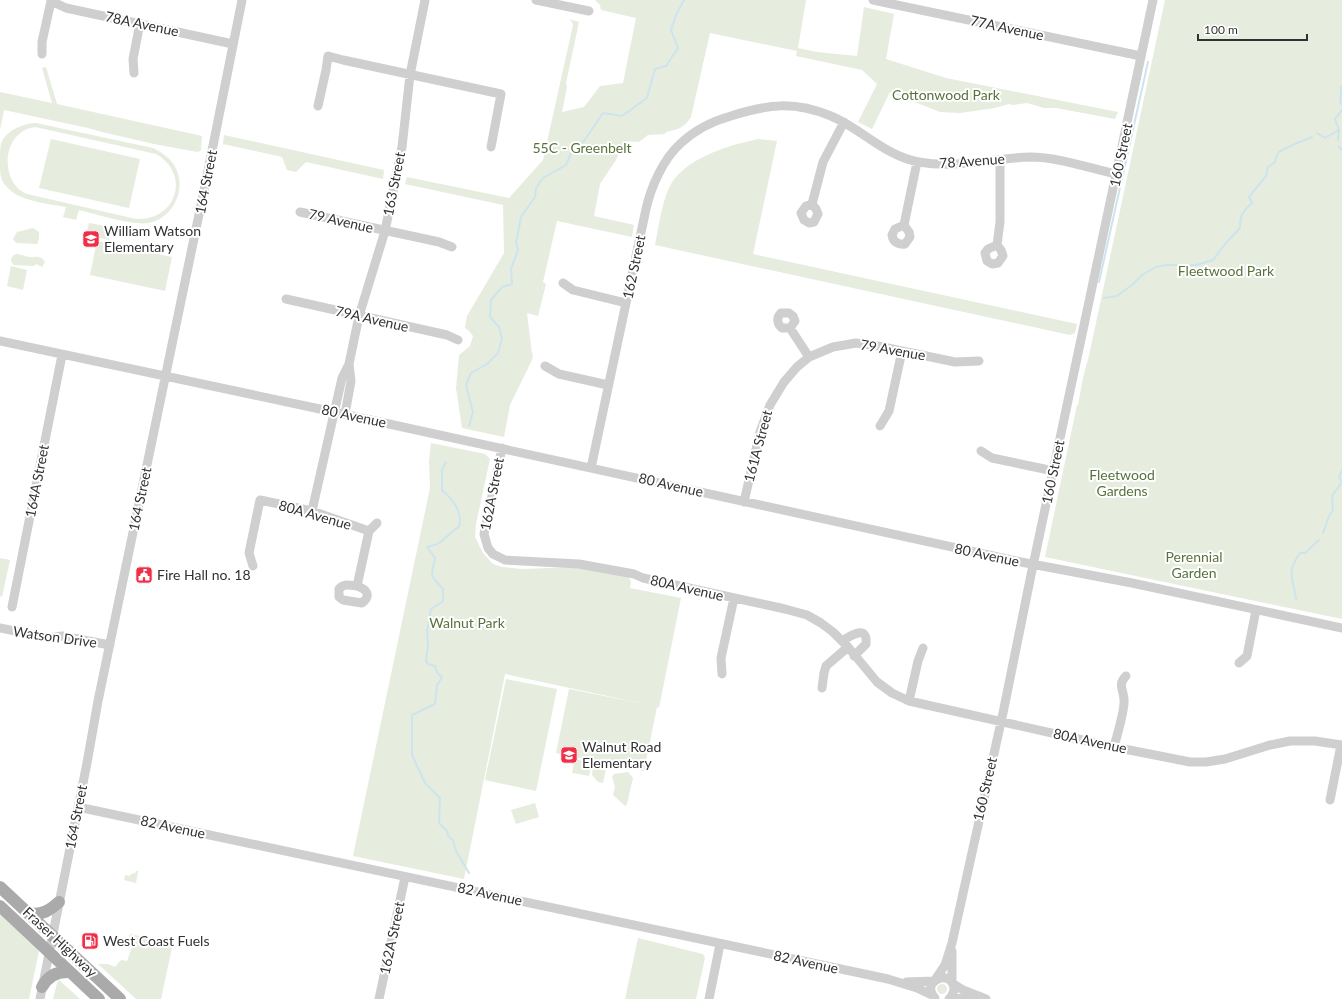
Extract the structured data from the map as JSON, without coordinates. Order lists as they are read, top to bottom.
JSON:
{
  "streets": {
    "main road": ["Fraser Highway"],
    "street": [
      "78A Avenue",
      "77A Avenue",
      "160 Street",
      "78 Avenue",
      "164 Street",
      "163 Street",
      "79 Avenue",
      "162 Street",
      "79A Avenue",
      "80 Avenue",
      "161A Street",
      "164A Street",
      "162A Street",
      "80A Avenue",
      "Watson Drive",
      "82 Avenue"
    ]
  },
  "crossings": [
    ["78A Avenue", "164 Street"],
    ["77A Avenue", "160 Street"],
    ["160 Street", "78 Avenue"],
    ["160 Street", "80 Avenue"],
    ["160 Street", "80A Avenue"],
    ["160 Street", "82 Avenue"],
    ["78 Avenue", "162 Street"],
    ["164 Street", "80 Avenue"],
    ["164 Street", "Watson Drive"],
    ["164 Street", "82 Avenue"],
    ["164 Street", "Fraser Highway"],
    ["163 Street", "79 Avenue"],
    ["163 Street", "79A Avenue"],
    ["163 Street", "80 Avenue"],
    ["163 Street", "80A Avenue"],
    ["79 Avenue", "161A Street"],
    ["162 Street", "80 Avenue"],
    ["80 Avenue", "161A Street"],
    ["80 Avenue", "164A Street"],
    ["80 Avenue", "162A Street"],
    ["162A Street", "80A Avenue"],
    ["162A Street", "82 Avenue"]
  ],
  "parks": [
    "Cottonwood Park",
    "55C - Greenbelt",
    "Fleetwood Park",
    "Fleetwood Gardens",
    "Perennial Garden",
    "Walnut Park"
  ],
  "places": {
    "school or university": ["William Watson Elementary", "Walnut Road Elementary"],
    "public building": ["Fire Hall no. 18"],
    "fuel station": ["West Coast Fuels"]
  },
  "scale_bar": "100 m"
}
